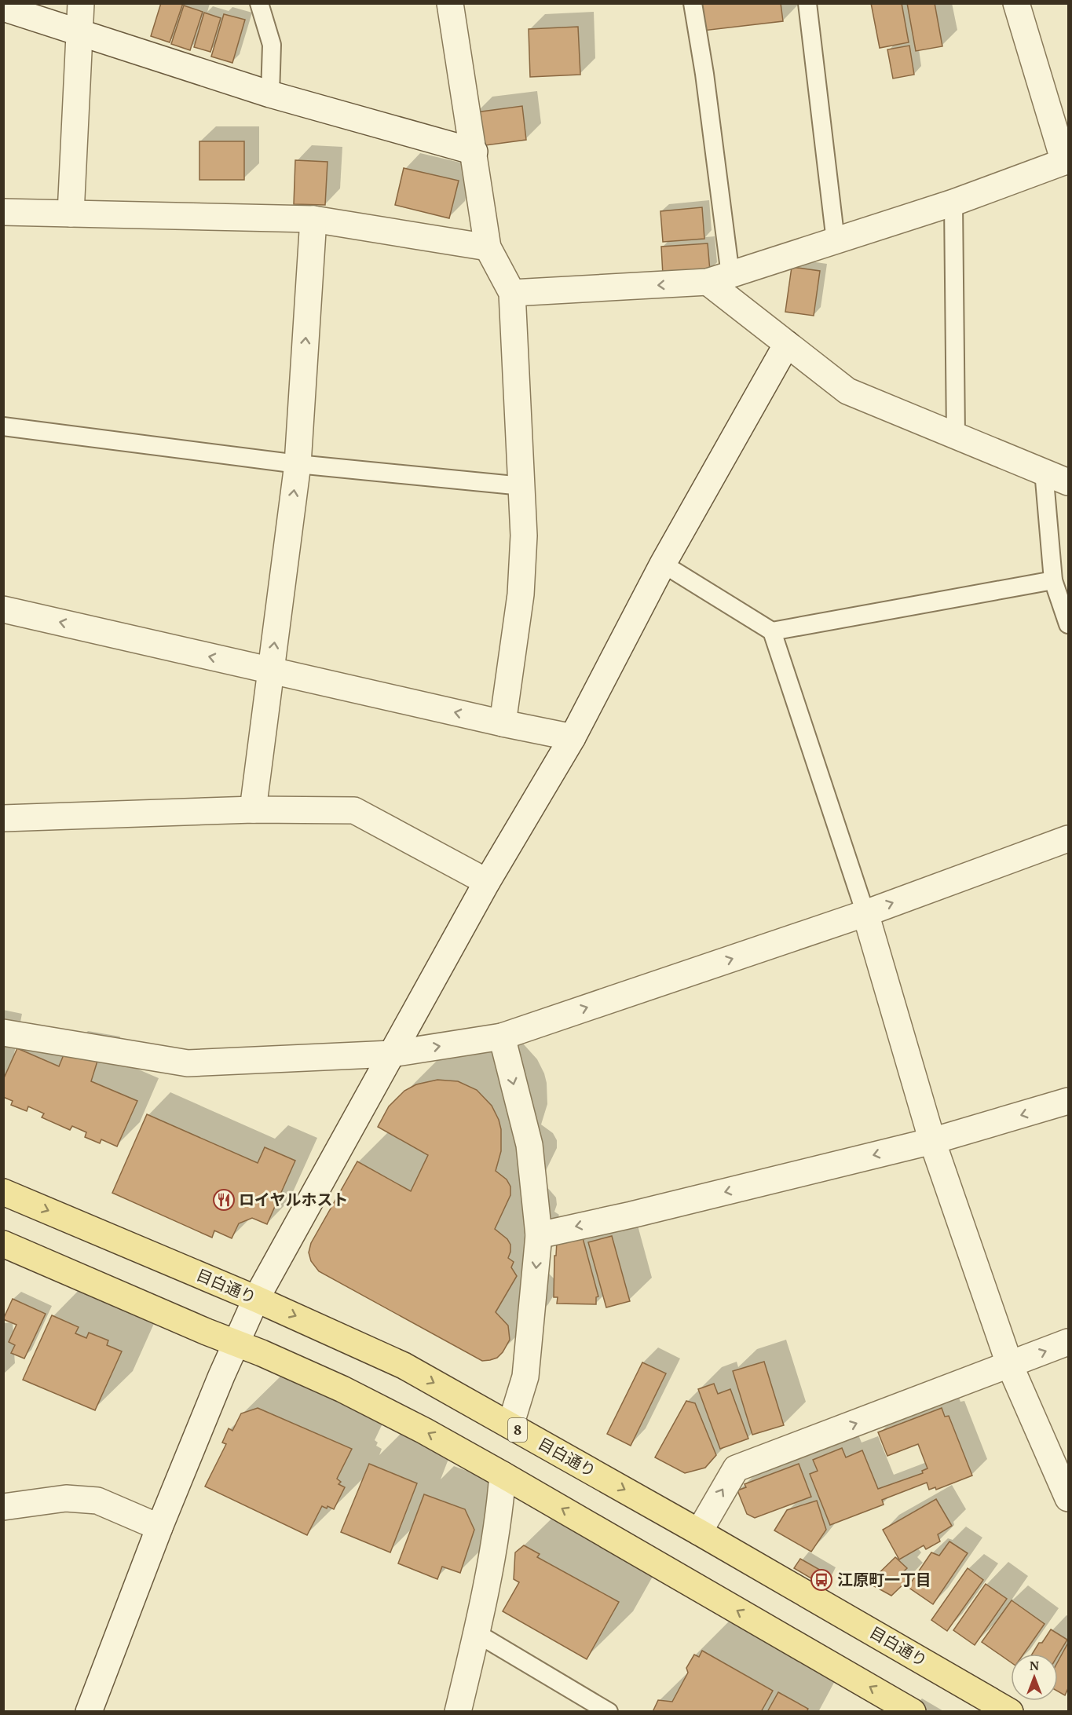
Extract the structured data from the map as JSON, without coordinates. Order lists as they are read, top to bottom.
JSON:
{
  "streets": {
    "main road": ["目白通り", "8"]
  },
  "places": {
    "restaurant": ["ロイヤルホスト"],
    "bus stop": ["江原町一丁目"]
  },
  "north": "top"
}
